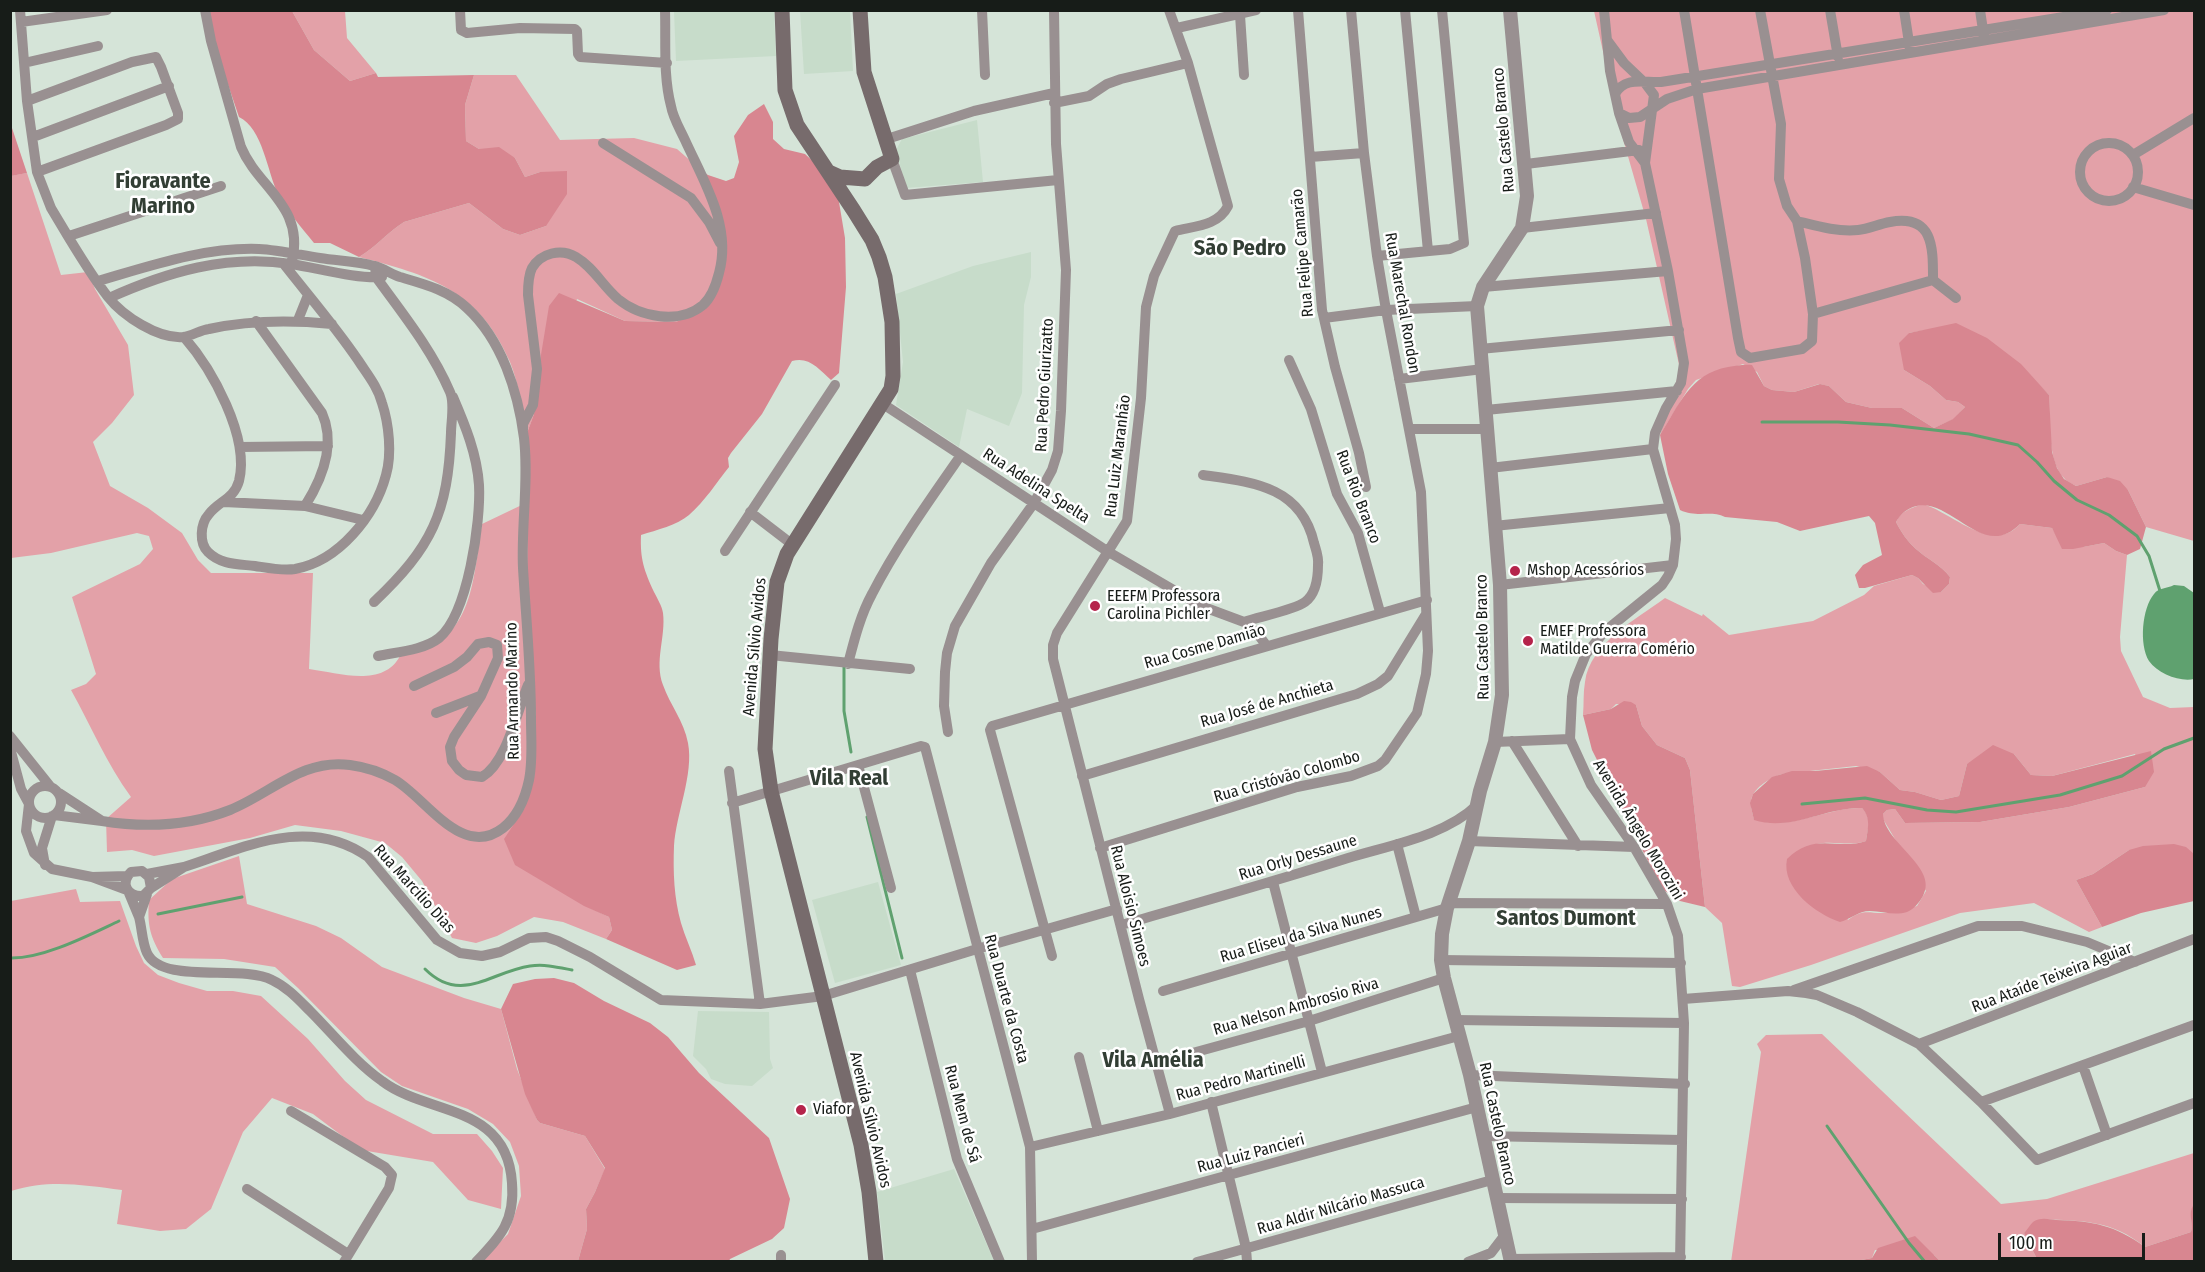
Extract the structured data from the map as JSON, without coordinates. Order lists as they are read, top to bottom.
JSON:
{
  "streets": {
    "main road": ["Avenida Sílvio Avidos"],
    "street": [
      "Rua Castelo Branco",
      "Rua Felipe Camarão",
      "Rua Marechal Rondon",
      "Rua Pedro Giurizatto",
      "Rua Luiz Maranhão",
      "Rua Adelina Spelta",
      "Rua Rio Branco",
      "Rua Cosme Damião",
      "Rua Armando Marino",
      "Rua José de Anchieta",
      "Rua Cristóvão Colombo",
      "Avenida Ângelo Morozini",
      "Rua Orly Dessaune",
      "Rua Marcílio Dias",
      "Rua Aloisio Simoes",
      "Rua Eliseu da Silva Nunes",
      "Rua Ataíde Teixeira Aguiar",
      "Rua Duarte da Costa",
      "Rua Nelson Ambrosio Riva",
      "Rua Pedro Martinelli",
      "Rua Mem de Sá",
      "Rua Luiz Pancieri",
      "Rua Aldir Nilcário Massuca"
    ]
  },
  "crossings": [
    ["Rua Castelo Branco", "Rua Orly Dessaune"],
    ["Rua Castelo Branco", "Rua Eliseu da Silva Nunes"],
    ["Rua Castelo Branco", "Rua Nelson Ambrosio Riva"],
    ["Rua Castelo Branco", "Rua Pedro Martinelli"],
    ["Rua Castelo Branco", "Rua Luiz Pancieri"],
    ["Rua Castelo Branco", "Rua Aldir Nilcário Massuca"],
    ["Rua Marechal Rondon", "Rua Cosme Damião"],
    ["Rua Marechal Rondon", "Rua Cristóvão Colombo"],
    ["Rua Pedro Giurizatto", "Rua Adelina Spelta"],
    ["Rua Luiz Maranhão", "Rua Adelina Spelta"],
    ["Rua Luiz Maranhão", "Rua Cosme Damião"],
    ["Rua Luiz Maranhão", "Rua Aloisio Simoes"],
    ["Rua Adelina Spelta", "Avenida Sílvio Avidos"],
    ["Rua Adelina Spelta", "Rua Cosme Damião"],
    ["Rua Rio Branco", "Rua Cosme Damião"],
    ["Avenida Sílvio Avidos", "Rua Marcílio Dias"],
    ["Rua Cosme Damião", "Rua Cristóvão Colombo"],
    ["Rua Cosme Damião", "Rua Aloisio Simoes"],
    ["Rua José de Anchieta", "Rua Cristóvão Colombo"],
    ["Rua José de Anchieta", "Rua Aloisio Simoes"],
    ["Rua Cristóvão Colombo", "Rua Aloisio Simoes"],
    ["Avenida Ângelo Morozini", "Rua Eliseu da Silva Nunes"],
    ["Rua Orly Dessaune", "Rua Aloisio Simoes"],
    ["Rua Aloisio Simoes", "Rua Nelson Ambrosio Riva"],
    ["Rua Aloisio Simoes", "Rua Pedro Martinelli"],
    ["Rua Duarte da Costa", "Rua Pedro Martinelli"],
    ["Rua Duarte da Costa", "Rua Luiz Pancieri"]
  ],
  "districts": [
    "Fioravante Marino",
    "São Pedro",
    "Vila Real",
    "Santos Dumont",
    "Vila Amélia"
  ],
  "places": [
    "Mshop Acessórios",
    "EEEFM Professora Carolina Pichler",
    "EMEF Professora Matilde Guerra Comério",
    "Viafor"
  ],
  "scale_bar": "100 m"
}
